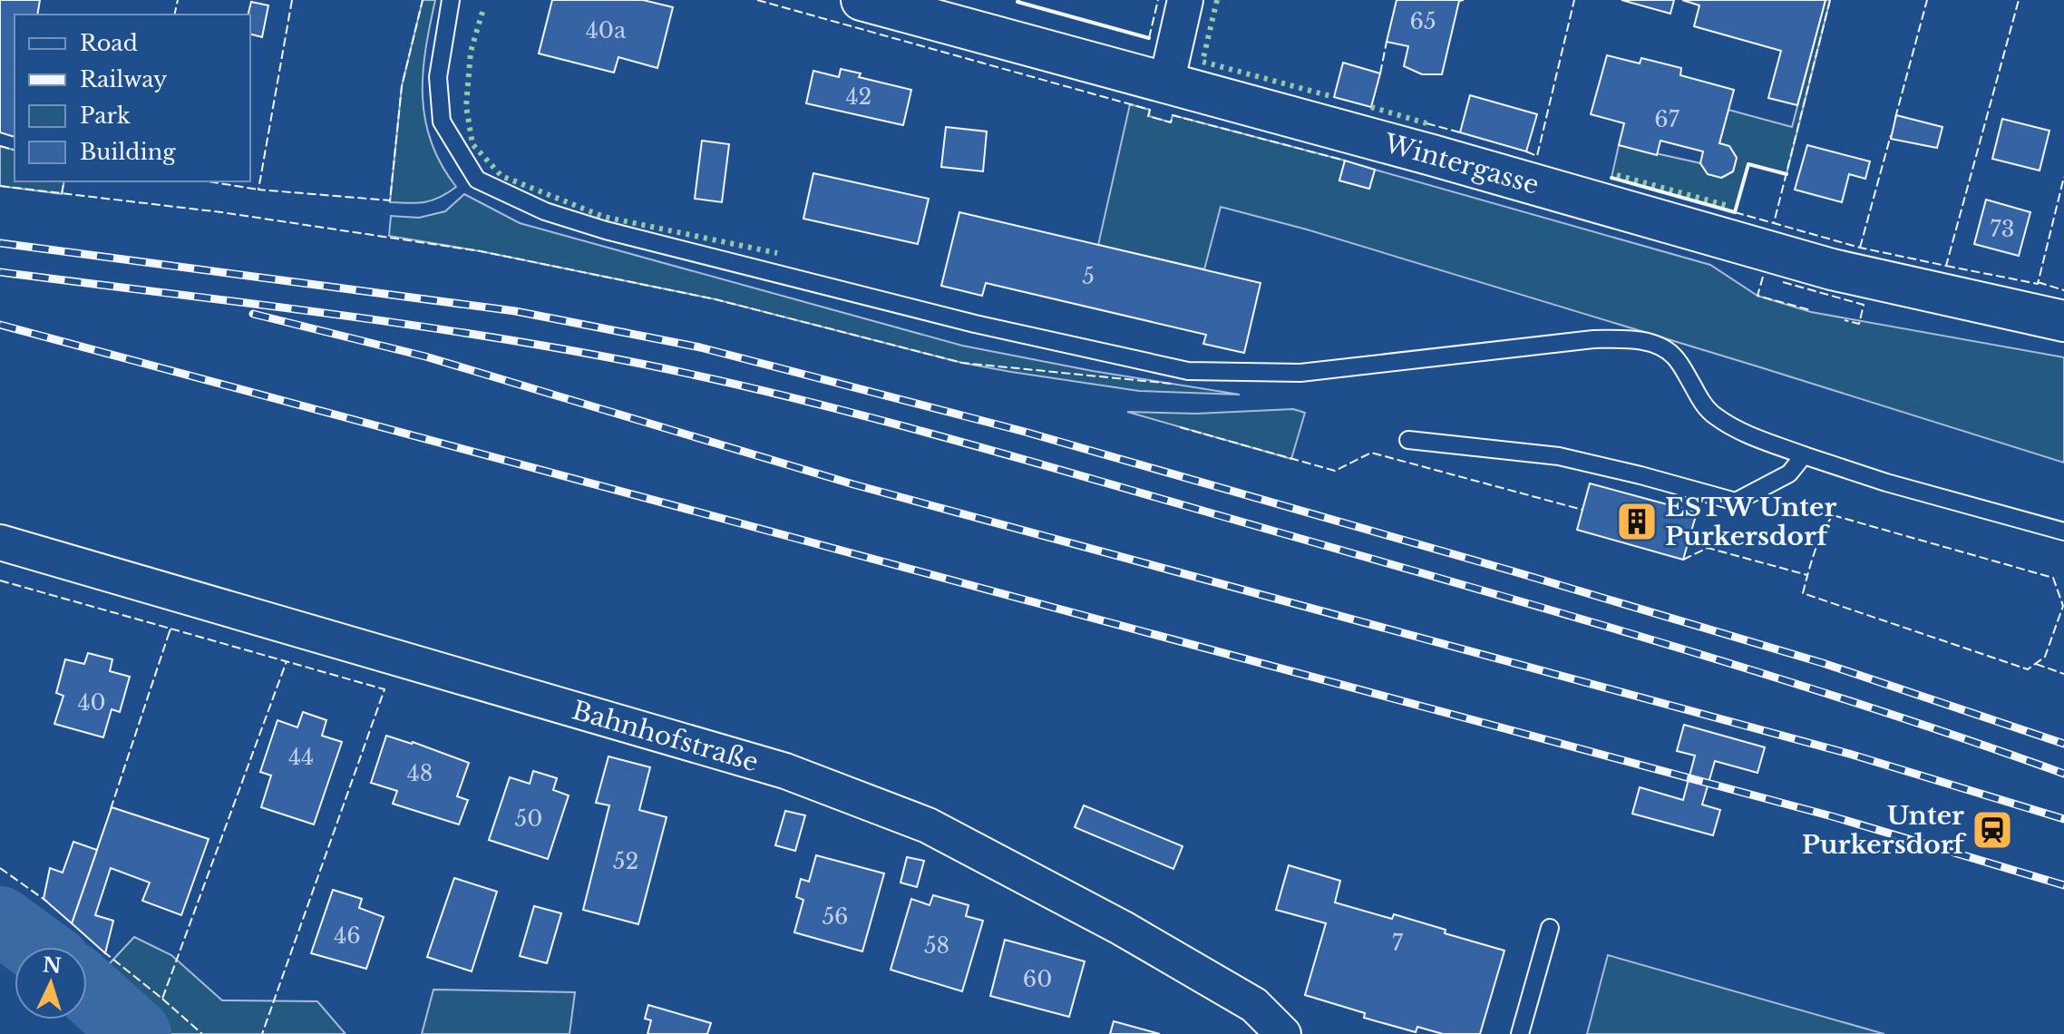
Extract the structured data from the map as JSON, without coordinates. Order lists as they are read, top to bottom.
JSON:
{
  "streets": {
    "street": ["Wintergasse", "Bahnhofstraße"]
  },
  "places": {
    "building": ["ESTW Unter Purkersdorf"],
    "station": ["Unter Purkersdorf"]
  },
  "house_numbers": [
    "65",
    "40a",
    "42",
    "67",
    "73",
    "5",
    "40",
    "44",
    "48",
    "50",
    "52",
    "56",
    "46",
    "7",
    "58",
    "60"
  ],
  "legend": [
    "Road",
    "Railway",
    "Park",
    "Building"
  ],
  "north": "top"
}
